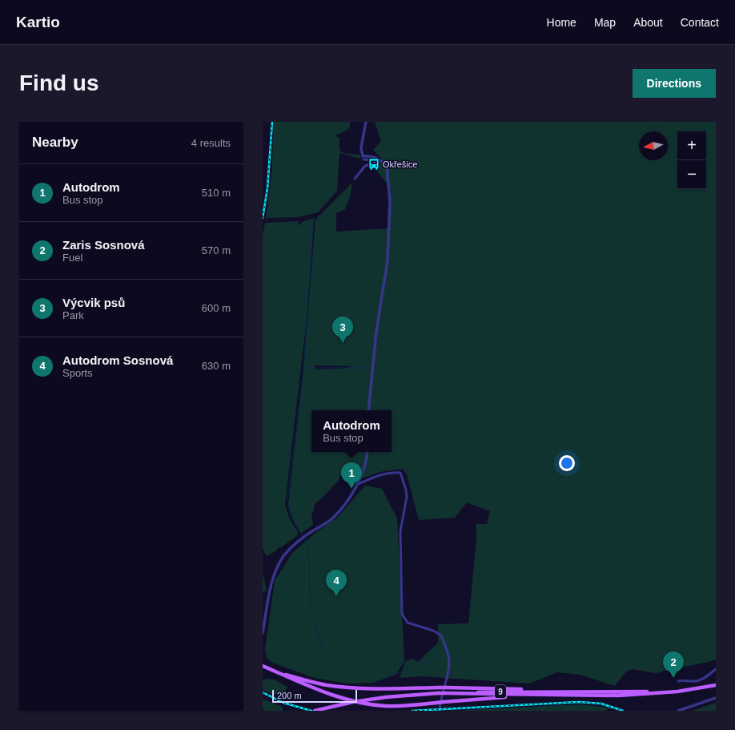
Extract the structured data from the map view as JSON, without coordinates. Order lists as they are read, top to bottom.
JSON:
{
  "streets": {
    "main road": ["9"]
  },
  "places": {
    "bus stop": ["Okřešice"]
  },
  "scale_bar": "200 m",
  "north": "left",
  "page": {
    "header": "Kartio",
    "nav": [
      "Home",
      "Map",
      "About",
      "Contact"
    ],
    "buttons": "Directions",
    "title": "Find us",
    "heading": ["Nearby", "4 results"],
    "map_buttons": ["+", "−"],
    "list": [
      {
        "mark": "1",
        "name": "Autodrom",
        "note": "Bus stop",
        "value": "510 m"
      },
      {
        "mark": "2",
        "name": "Zaris Sosnová",
        "note": "Fuel",
        "value": "570 m"
      },
      {
        "mark": "3",
        "name": "Výcvik psů",
        "note": "Park",
        "value": "600 m"
      },
      {
        "mark": "4",
        "name": "Autodrom Sosnová",
        "note": "Sports",
        "value": "630 m"
      }
    ],
    "pins": [
      "3",
      "1",
      "4",
      "2"
    ],
    "popup": ["Autodrom", "Bus stop"],
    "scale": "200 m"
  }
}
